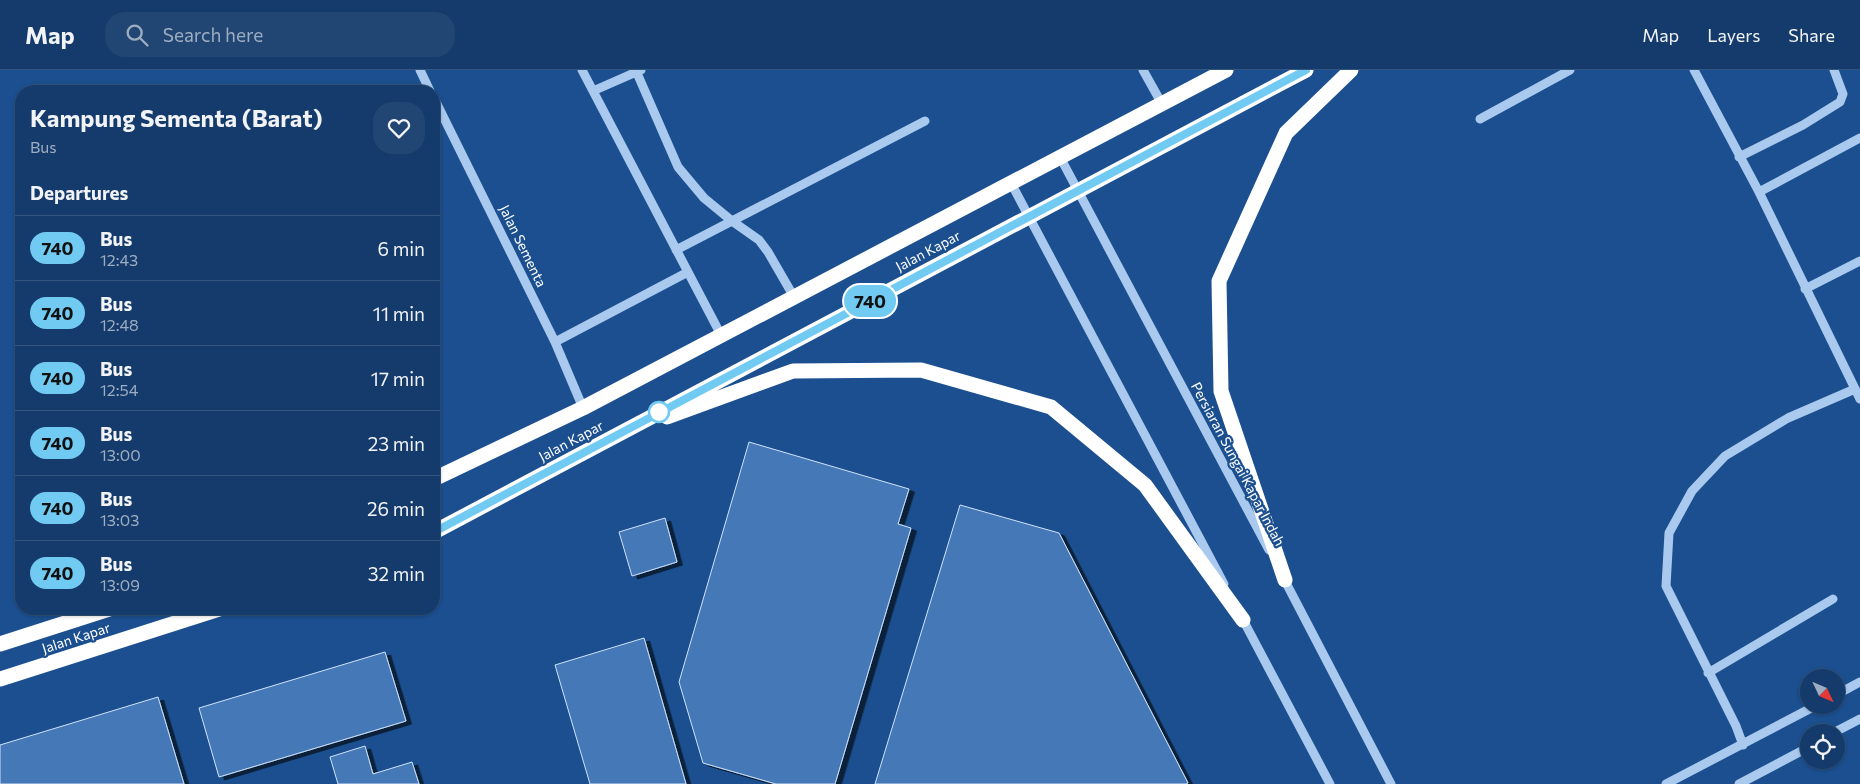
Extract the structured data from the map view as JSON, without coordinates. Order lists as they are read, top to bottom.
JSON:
{
  "streets": {
    "highway": ["Jalan Kapar"],
    "street": ["Jalan Sementa", "Persiaran Sungai Kapar Indah"]
  },
  "crossings": [
    ["Jalan Sementa", "Jalan Kapar"],
    ["Jalan Kapar", "Persiaran Sungai Kapar Indah"]
  ],
  "lines": ["bus line 740"],
  "north": "bottom right",
  "page": {
    "header": "Map",
    "search": "Search here",
    "nav": ["Map", "Layers", "Share"],
    "on_map": "740",
    "heading": [
      ["Kampung Sementa (Barat)", "Bus"],
      "Departures"
    ],
    "list": [
      {
        "mark": "740",
        "name": "Bus",
        "note": "12:43",
        "value": "6 min"
      },
      {
        "mark": "740",
        "name": "Bus",
        "note": "12:48",
        "value": "11 min"
      },
      {
        "mark": "740",
        "name": "Bus",
        "note": "12:54",
        "value": "17 min"
      },
      {
        "mark": "740",
        "name": "Bus",
        "note": "13:00",
        "value": "23 min"
      },
      {
        "mark": "740",
        "name": "Bus",
        "note": "13:03",
        "value": "26 min"
      },
      {
        "mark": "740",
        "name": "Bus",
        "note": "13:09",
        "value": "32 min"
      }
    ]
  }
}
